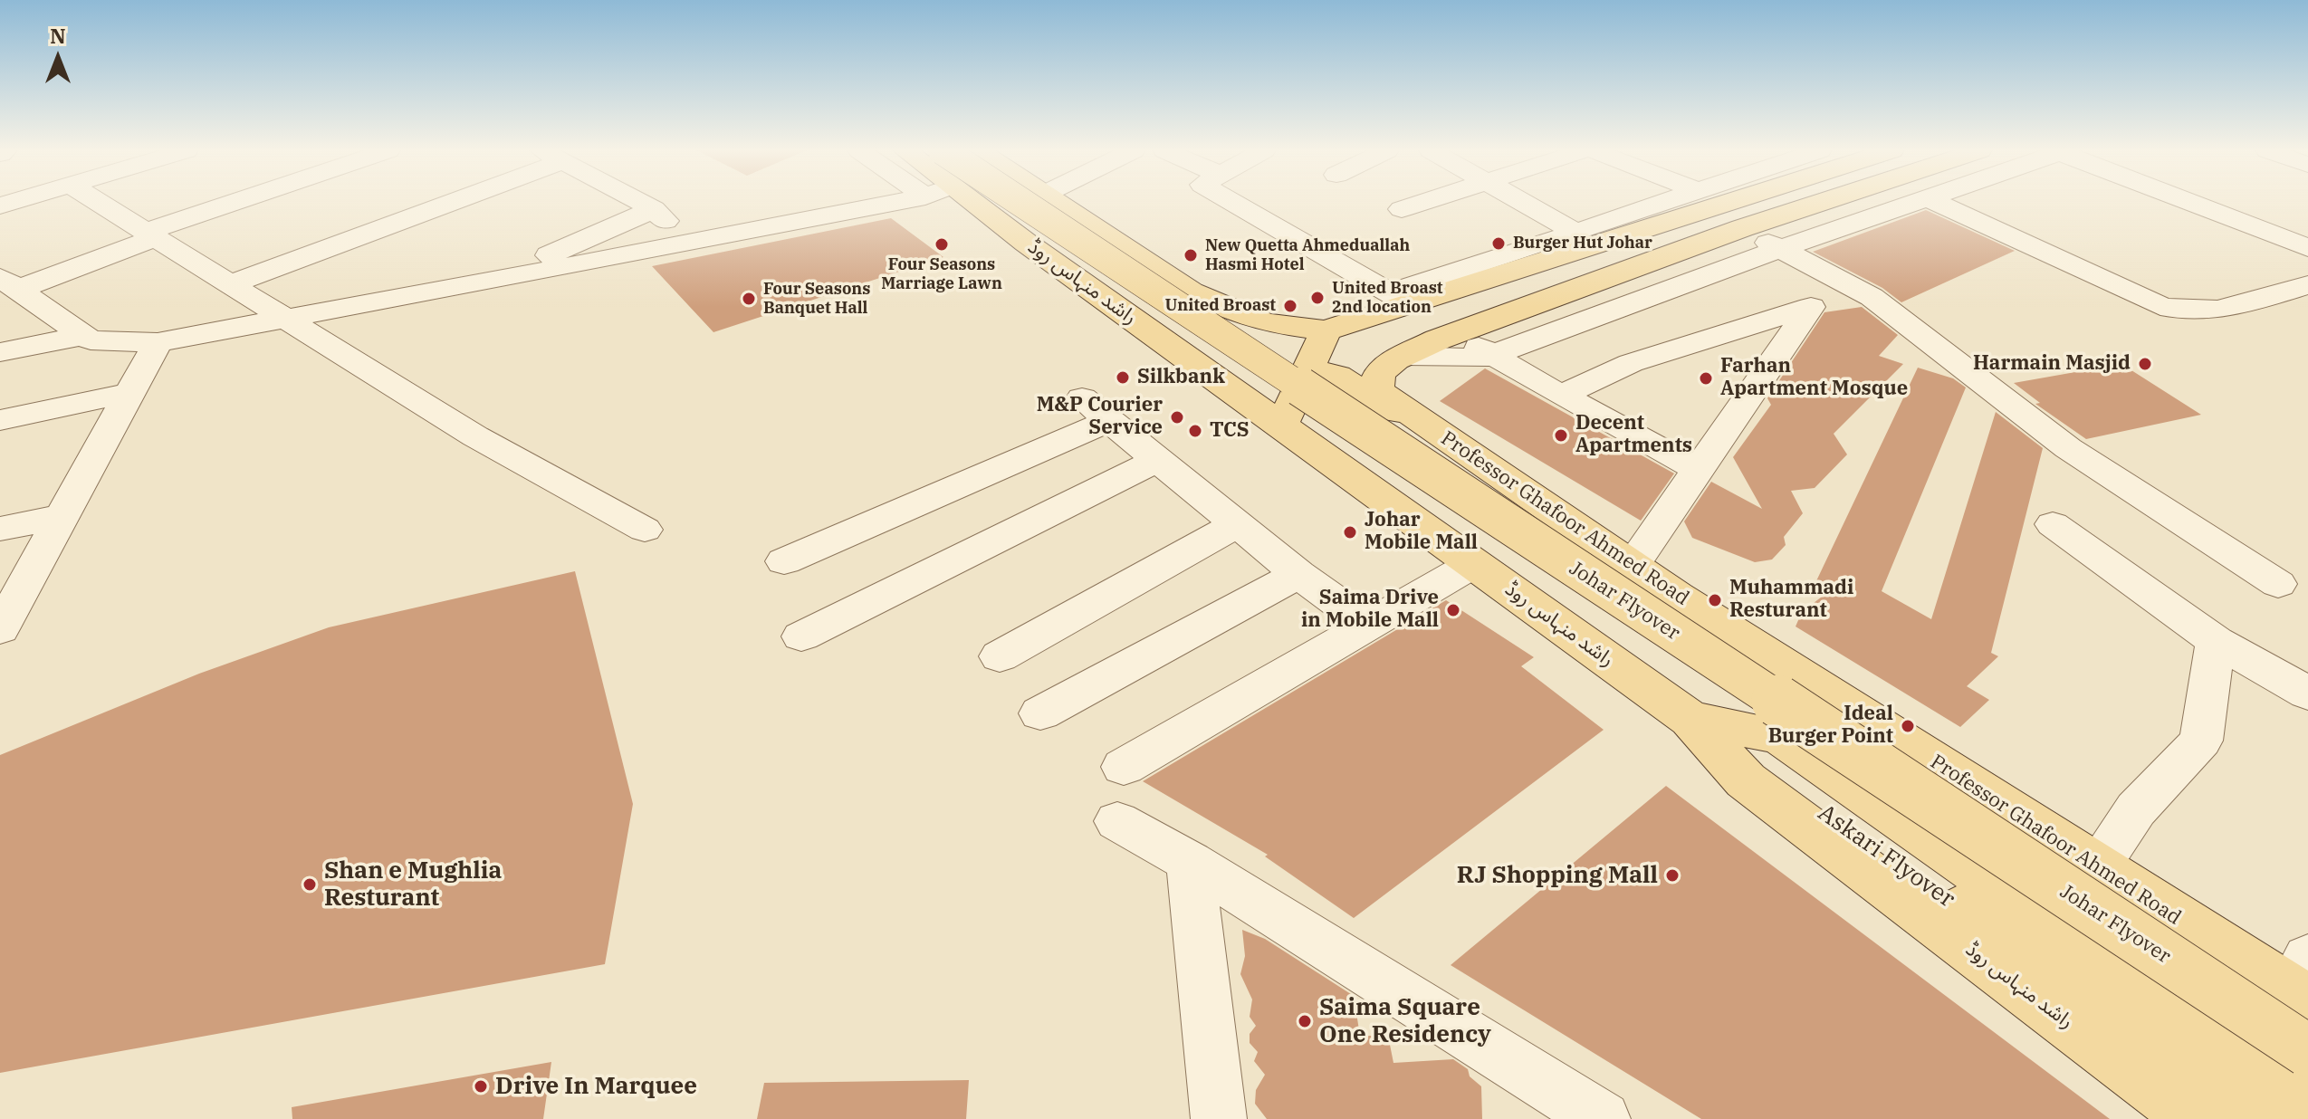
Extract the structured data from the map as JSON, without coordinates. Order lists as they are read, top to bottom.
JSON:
{
  "streets": {
    "main road": [
      "راشد منہاس روڈ",
      "Professor Ghafoor Ahmed Road",
      "Johar Flyover",
      "Askari Flyover"
    ]
  },
  "crossings": [
    ["راشد منہاس روڈ", "Askari Flyover"]
  ],
  "places": [
    "Burger Hut Johar",
    "Four Seasons Marriage Lawn",
    "New Quetta Ahmeduallah Hasmi Hotel",
    "United Broast 2nd location",
    "Four Seasons Banquet Hall",
    "United Broast",
    "Harmain Masjid",
    "Silkbank",
    "Farhan Apartment Mosque",
    "M&P Courier Service",
    "TCS",
    "Decent Apartments",
    "Johar Mobile Mall",
    "Muhammadi Resturant",
    "Saima Drive in Mobile Mall",
    "Ideal Burger Point",
    "RJ Shopping Mall",
    "Shan e Mughlia Resturant",
    "Saima Square One Residency",
    "Drive In Marquee"
  ],
  "north": "top"
}
